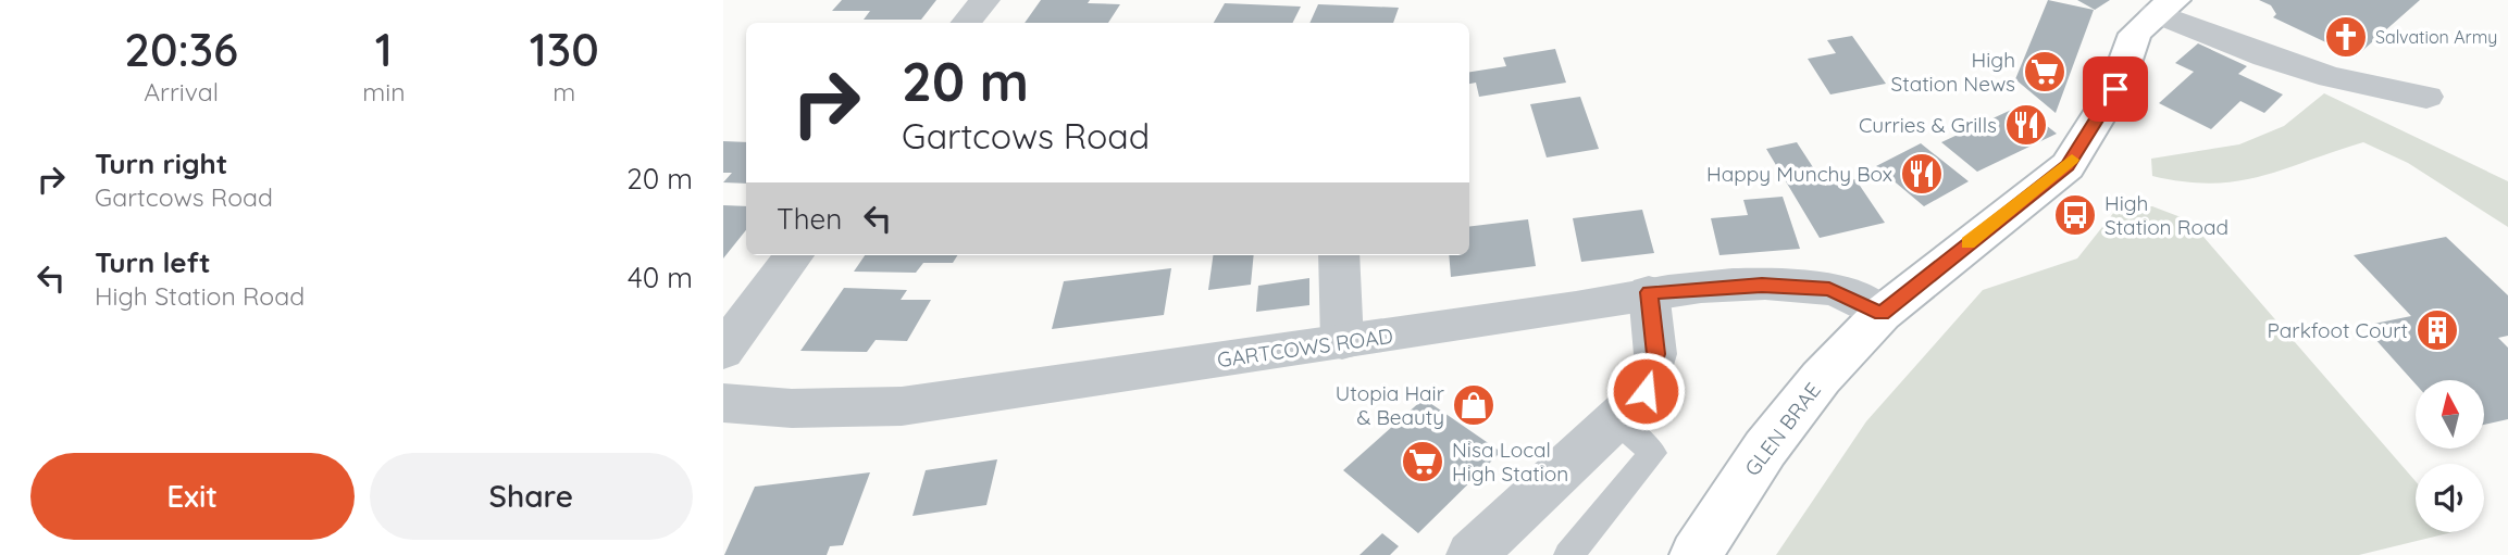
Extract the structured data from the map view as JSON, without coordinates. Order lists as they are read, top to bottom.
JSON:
{
  "streets": {
    "main road": ["GLEN BRAE"],
    "street": ["GARTCOWS ROAD"]
  },
  "crossings": [
    ["GARTCOWS ROAD", "GLEN BRAE"]
  ],
  "places": {
    "church": ["Salvation Army"],
    "supermarket": ["High Station News", "Nisa Local High Station"],
    "restaurant": ["Curries & Grills", "Happy Munchy Box"],
    "bus stop": ["High Station Road"],
    "building": ["Parkfoot Court"],
    "shop": ["Utopia Hair & Beauty"]
  },
  "north": "top",
  "page": {
    "eta": [
      "20:36",
      "Arrival",
      "1",
      "min",
      "130",
      "m"
    ],
    "turn": ["20 m", "Gartcows Road"],
    "list": [
      {
        "name": "Turn right",
        "note": "Gartcows Road",
        "value": "20 m"
      },
      {
        "name": "Turn left",
        "note": "High Station Road",
        "value": "40 m"
      }
    ],
    "then": "Then",
    "buttons": ["Exit", "Share"]
  }
}
